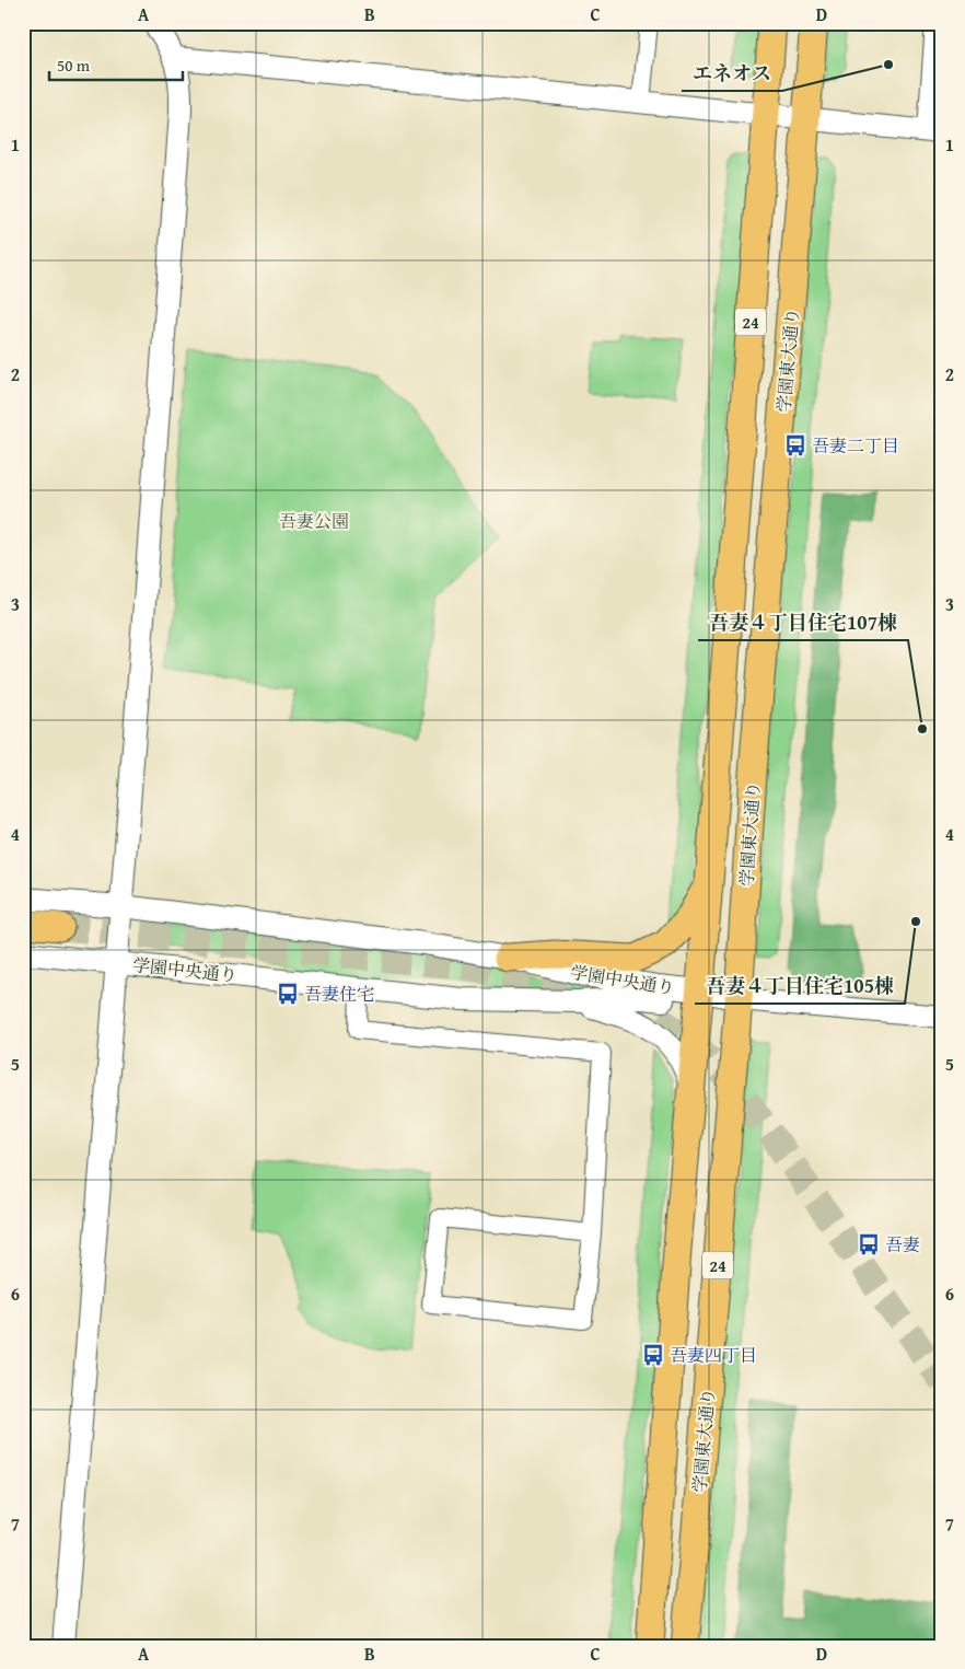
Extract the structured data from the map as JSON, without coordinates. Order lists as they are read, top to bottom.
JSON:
{
  "streets": {
    "main road": ["24", "学園東大通り"],
    "street": ["学園中央通り"]
  },
  "crossings": [
    ["学園東大通り", "学園中央通り"]
  ],
  "parks": ["吾妻公園"],
  "places": {
    "other": ["エネオス", "吾妻４丁目住宅107棟", "吾妻４丁目住宅105棟"],
    "bus stop": [
      "吾妻二丁目",
      "吾妻住宅",
      "吾妻",
      "吾妻四丁目"
    ]
  },
  "scale_bar": "50 m",
  "grid": {
    "columns": [
      "A",
      "B",
      "C",
      "D"
    ],
    "rows": [
      "1",
      "2",
      "3",
      "4",
      "5",
      "6",
      "7"
    ]
  }
}
